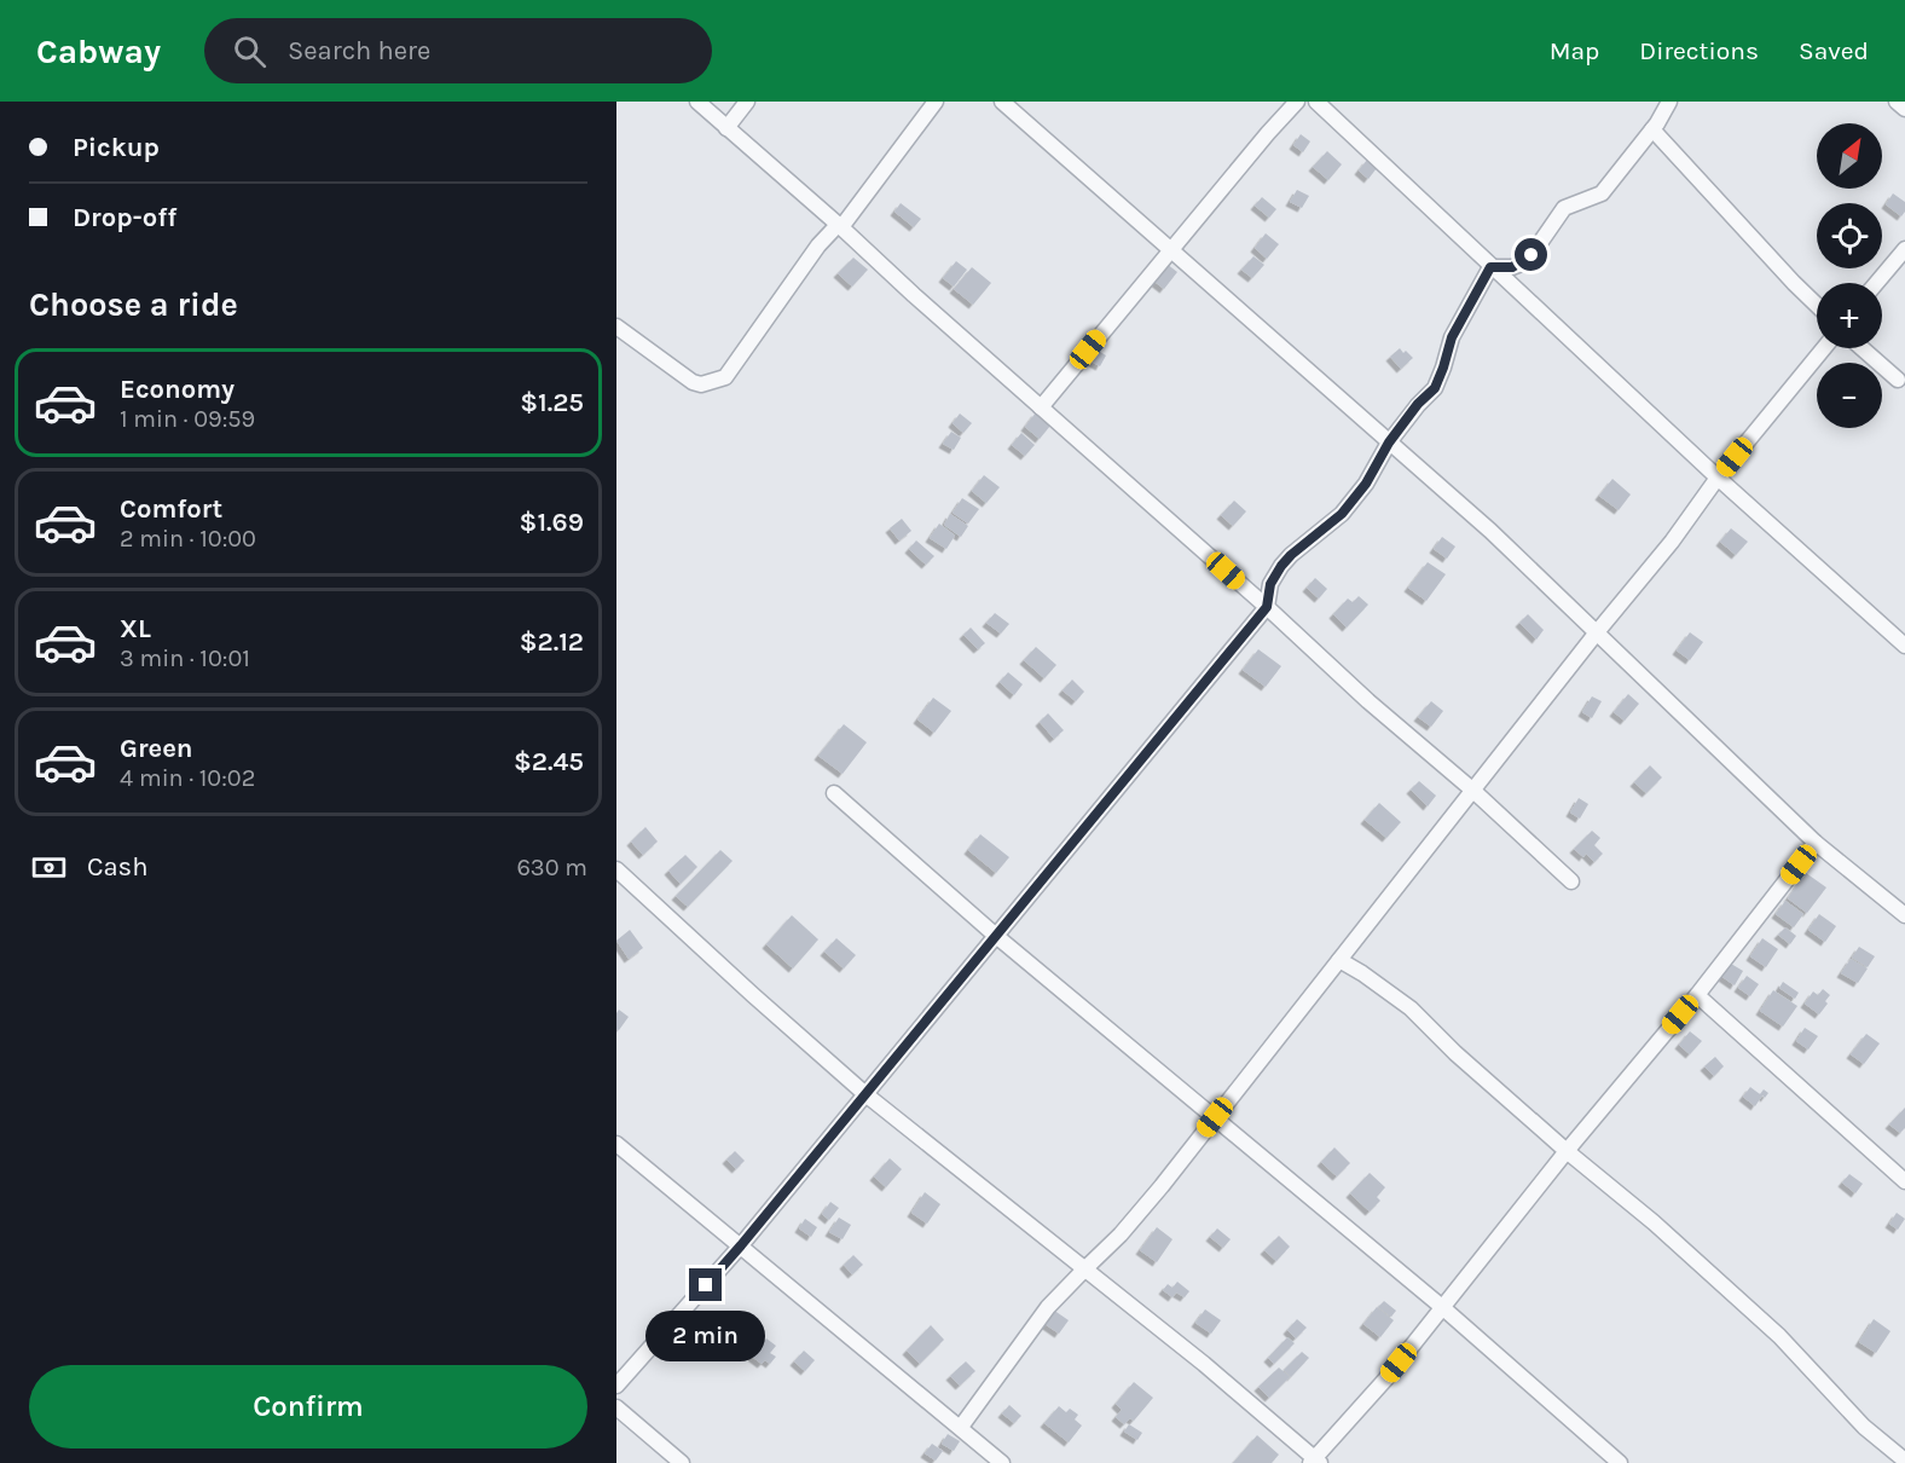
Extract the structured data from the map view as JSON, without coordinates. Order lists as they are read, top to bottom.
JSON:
{
  "north": "top right",
  "page": {
    "header": "Cabway",
    "search": "Search here",
    "nav": ["Map", "Directions", "Saved"],
    "banner": ["Pickup", "Drop-off"],
    "map_buttons": ["+", "−"],
    "heading": "Choose a ride",
    "list": [
      {
        "name": "Economy",
        "note": "1 min · 09:59",
        "value": "$1.25"
      },
      {
        "name": "Comfort",
        "note": "2 min · 10:00",
        "value": "$1.69"
      },
      {
        "name": "XL",
        "note": "3 min · 10:01",
        "value": "$2.12"
      },
      {
        "name": "Green",
        "note": "4 min · 10:02",
        "value": "$2.45"
      }
    ],
    "pay": ["Cash", "630 m"],
    "bubble": "2 min",
    "buttons": "Confirm"
  }
}
